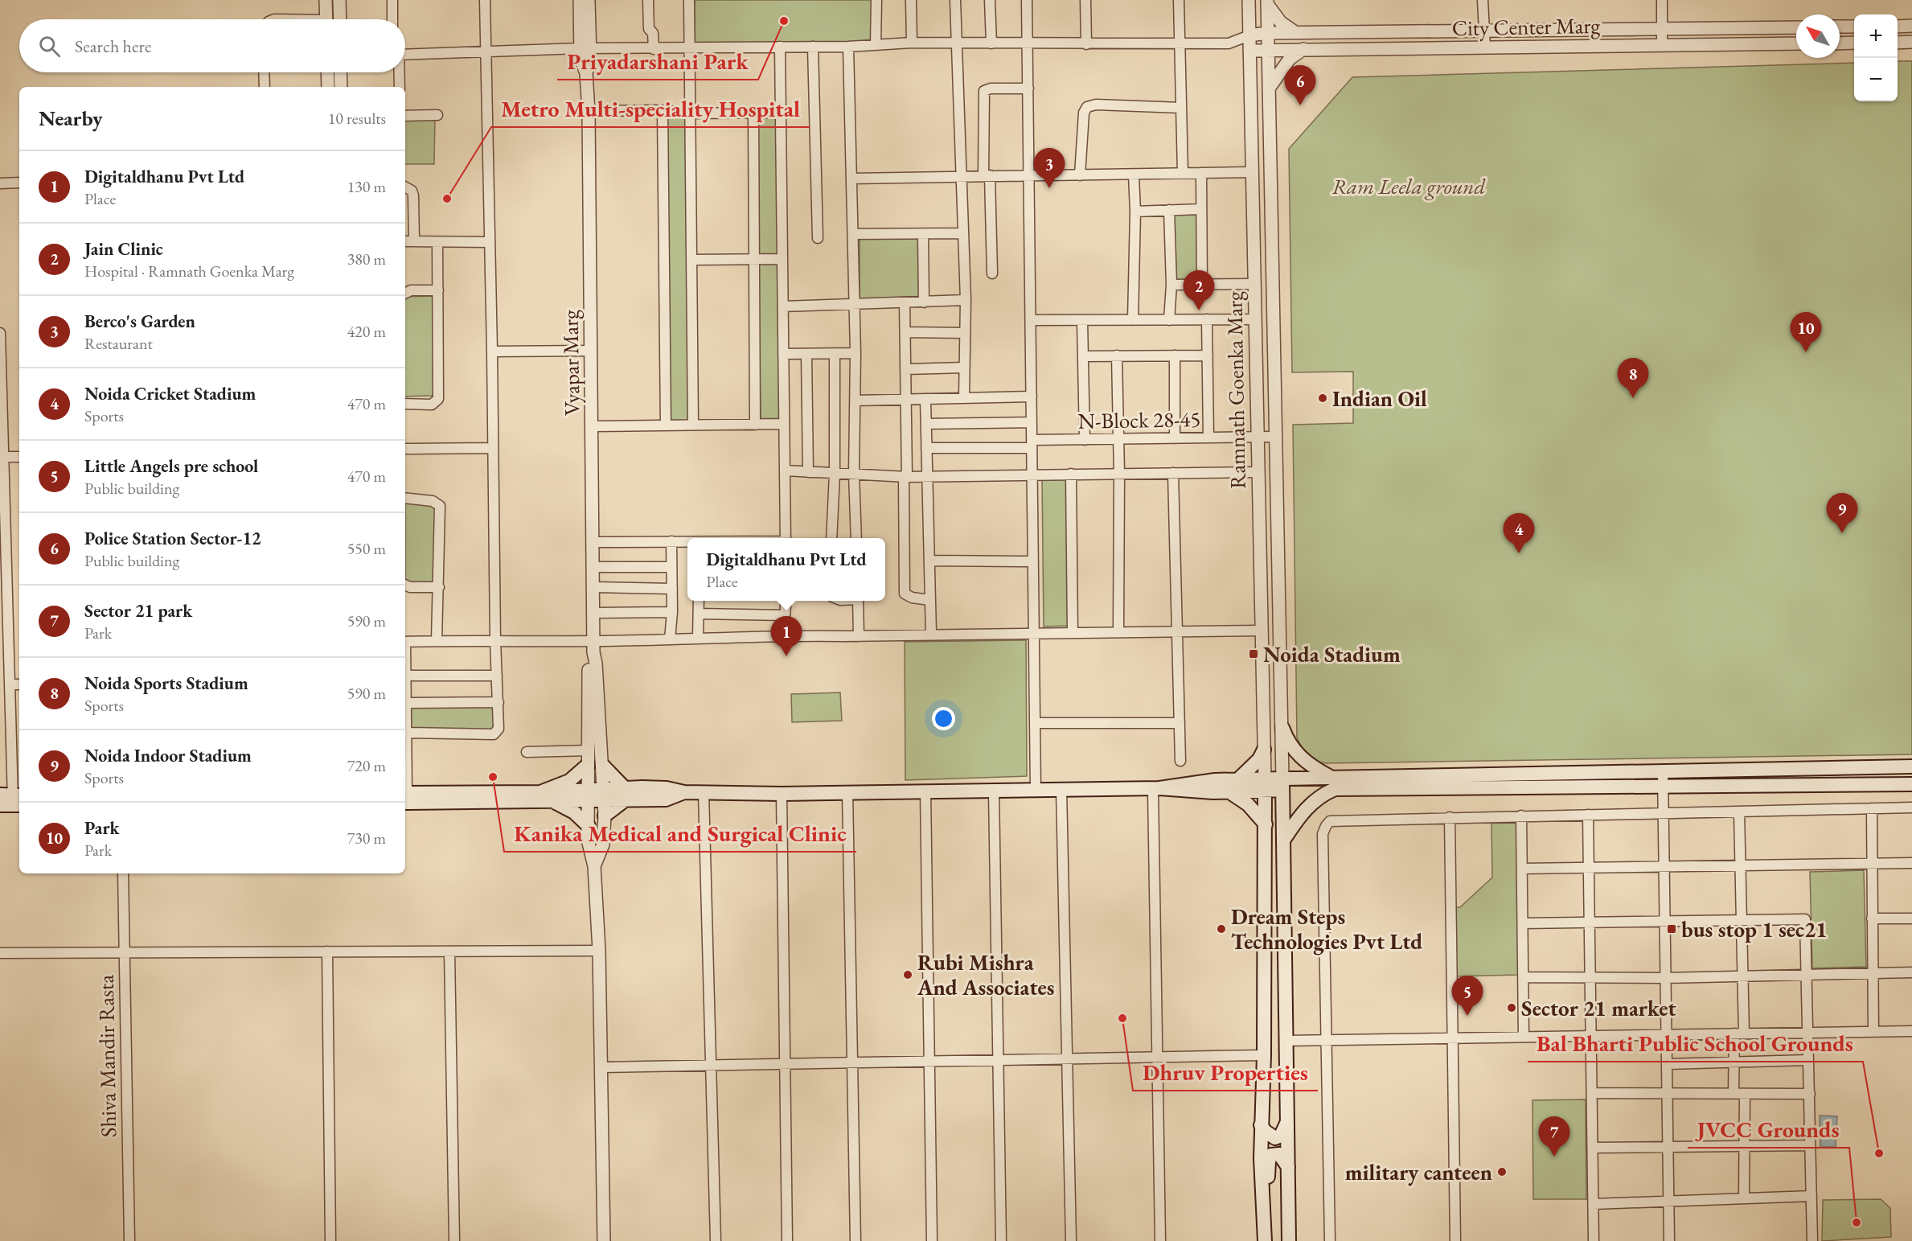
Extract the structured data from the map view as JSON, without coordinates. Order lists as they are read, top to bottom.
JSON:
{
  "streets": {
    "street": [
      "City Center Marg",
      "Vyapar Marg",
      "Ramnath Goenka Marg",
      "N-Block 28-45",
      "Shiva Mandir Rasta"
    ]
  },
  "crossings": [
    ["City Center Marg", "Ramnath Goenka Marg"],
    ["Ramnath Goenka Marg", "N-Block 28-45"]
  ],
  "parks": ["Ram Leela ground"],
  "places": {
    "other": [
      "Priyadarshani Park",
      "Metro Multi-speciality Hospital",
      "Indian Oil",
      "Kanika Medical and Surgical Clinic",
      "Dream Steps Technologies Pvt Ltd",
      "Rubi Mishra And Associates",
      "Sector 21 market",
      "Dhruv Properties",
      "Bal Bharti Public School Grounds",
      "military canteen",
      "JVCC Grounds"
    ],
    "transit": ["Noida Stadium", "bus stop 1 sec21"]
  },
  "north": "top left",
  "page": {
    "map_buttons": ["+", "−"],
    "search": "Search here",
    "pins": [
      "6",
      "3",
      "2",
      "10",
      "8",
      "9",
      "4",
      "1",
      "5",
      "7"
    ],
    "heading": ["Nearby", "10 results"],
    "list": [
      {
        "mark": "1",
        "name": "Digitaldhanu Pvt Ltd",
        "note": "Place",
        "value": "130 m"
      },
      {
        "mark": "2",
        "name": "Jain Clinic",
        "note": "Hospital · Ramnath Goenka Marg",
        "value": "380 m"
      },
      {
        "mark": "3",
        "name": "Berco's Garden",
        "note": "Restaurant",
        "value": "420 m"
      },
      {
        "mark": "4",
        "name": "Noida Cricket Stadium",
        "note": "Sports",
        "value": "470 m"
      },
      {
        "mark": "5",
        "name": "Little Angels pre school",
        "note": "Public building",
        "value": "470 m"
      },
      {
        "mark": "6",
        "name": "Police Station Sector-12",
        "note": "Public building",
        "value": "550 m"
      },
      {
        "mark": "7",
        "name": "Sector 21 park",
        "note": "Park",
        "value": "590 m"
      },
      {
        "mark": "8",
        "name": "Noida Sports Stadium",
        "note": "Sports",
        "value": "590 m"
      },
      {
        "mark": "9",
        "name": "Noida Indoor Stadium",
        "note": "Sports",
        "value": "720 m"
      },
      {
        "mark": "10",
        "name": "Park",
        "note": "Park",
        "value": "730 m"
      }
    ],
    "popup": ["Digitaldhanu Pvt Ltd", "Place"]
  }
}
